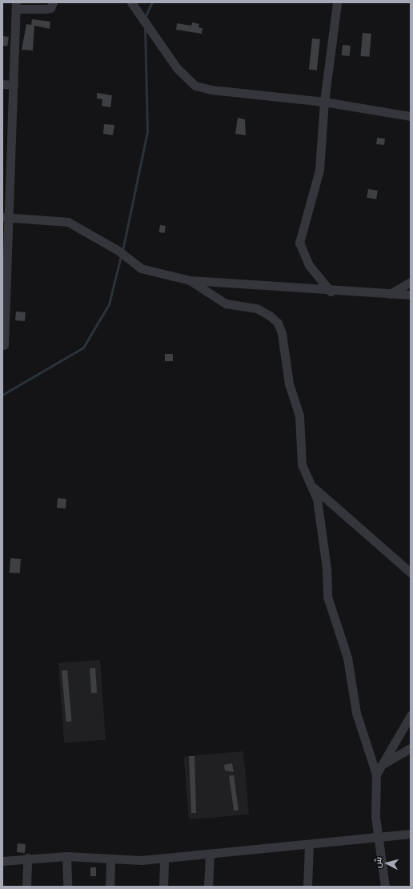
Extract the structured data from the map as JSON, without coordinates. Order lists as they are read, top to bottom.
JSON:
{
  "north": "left"
}
